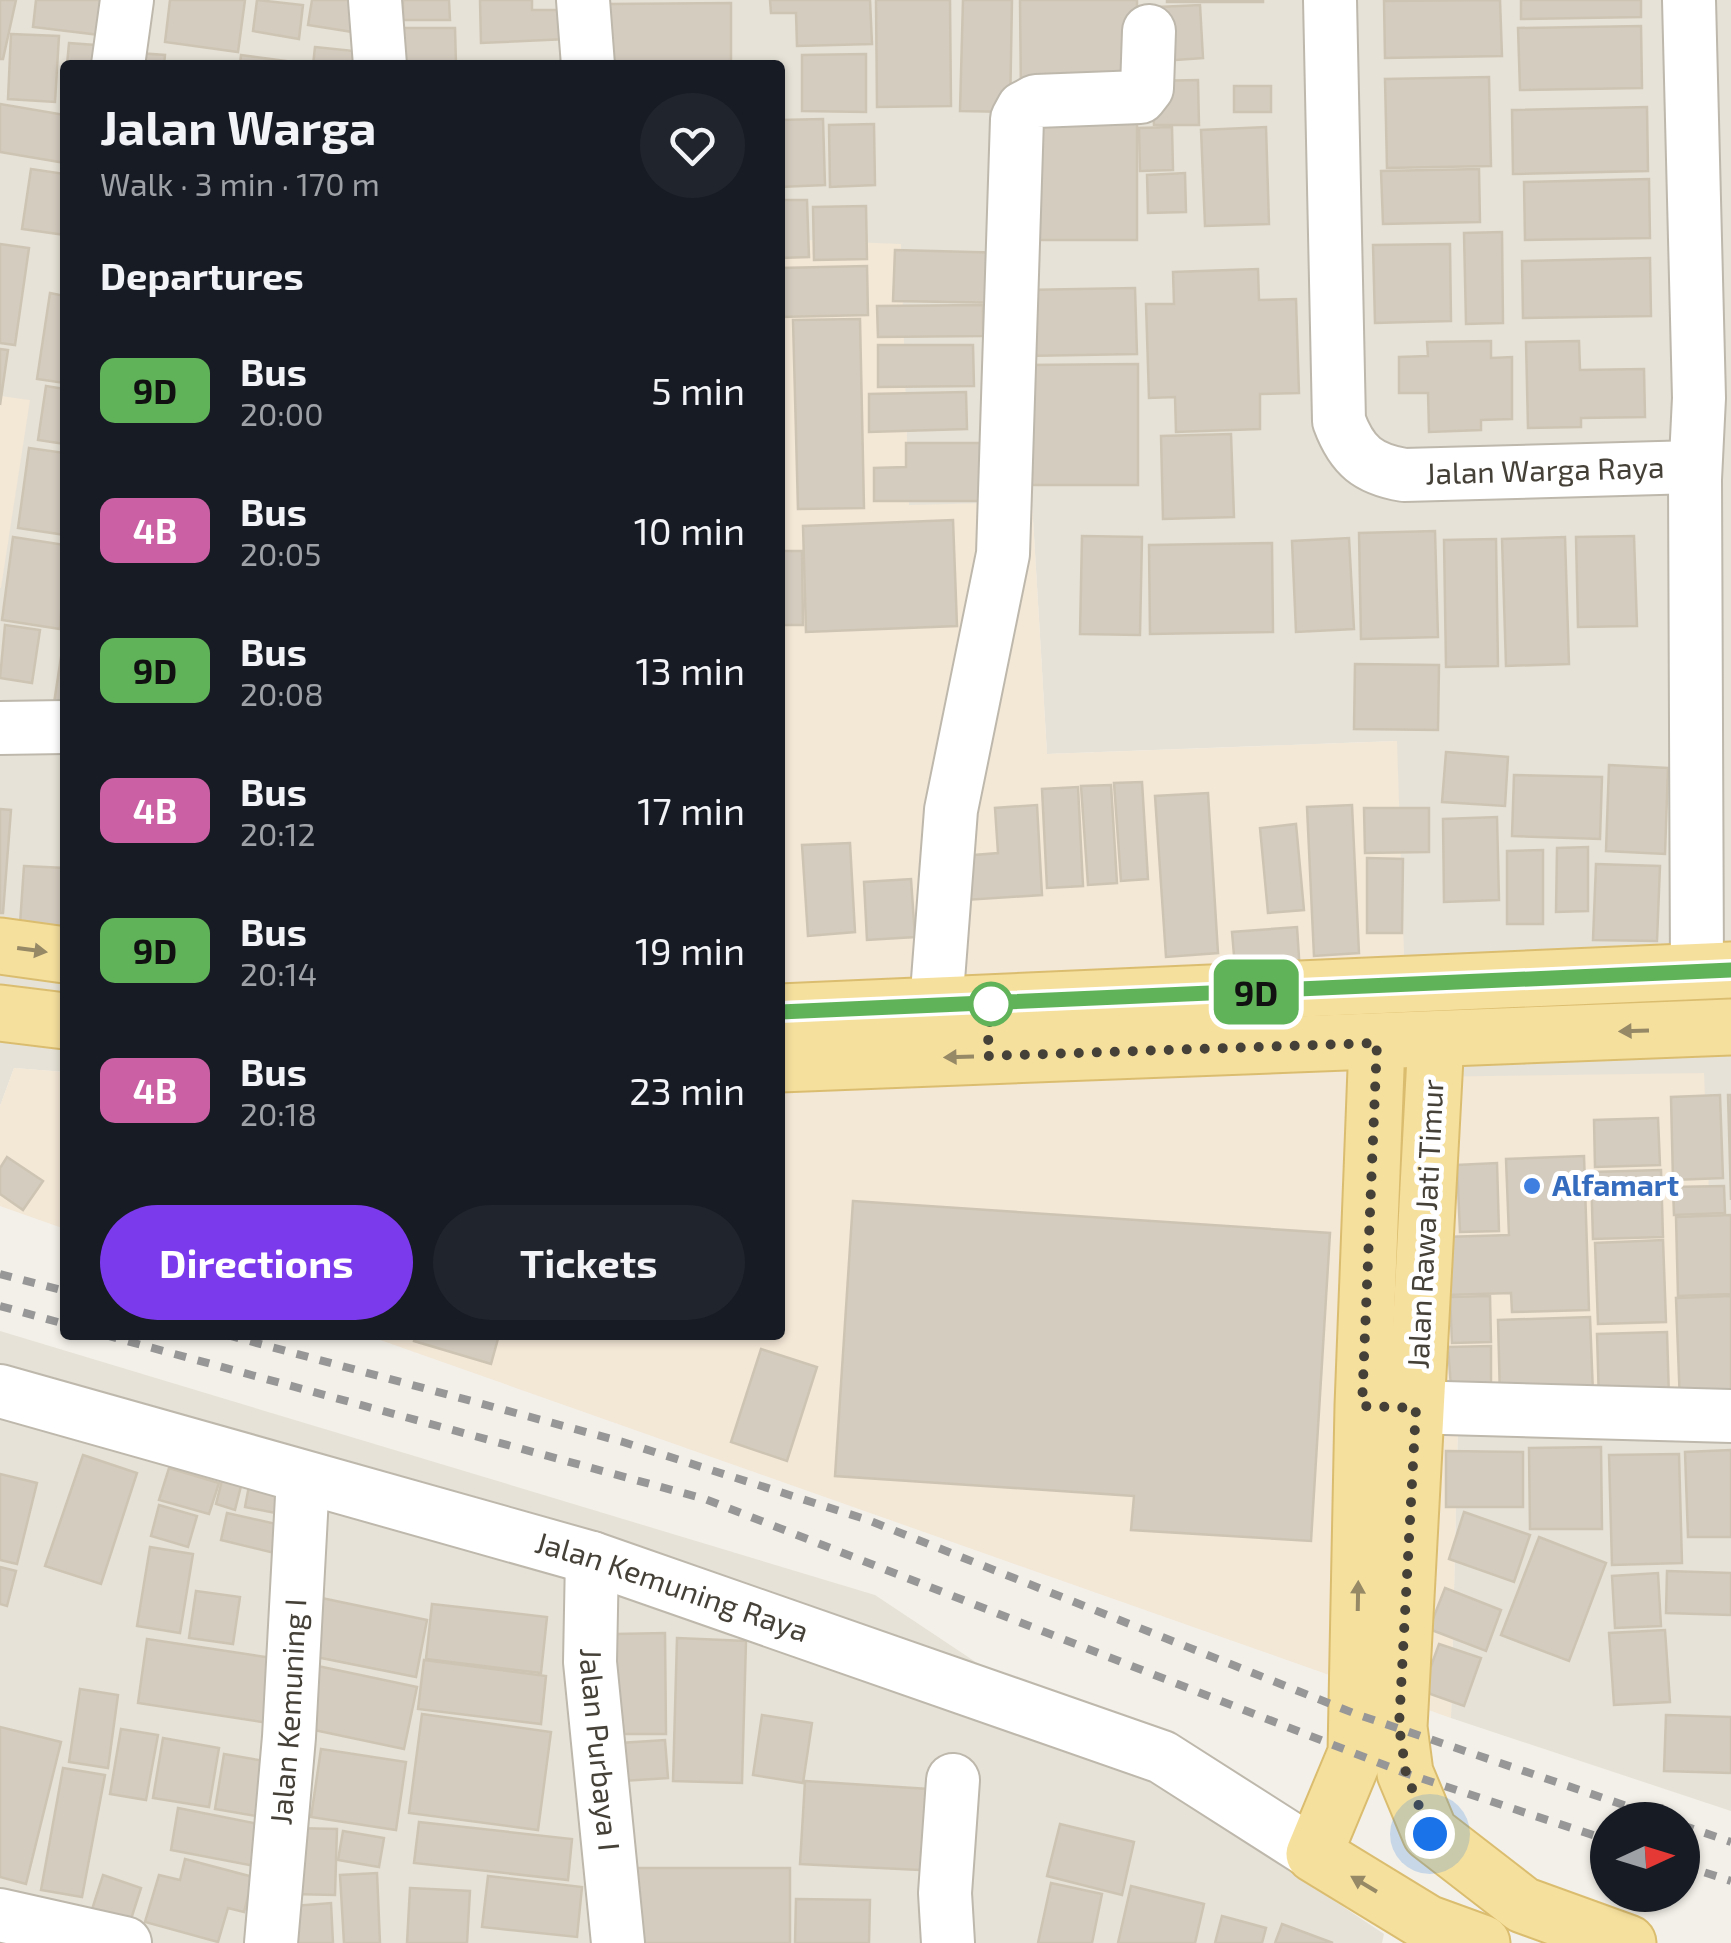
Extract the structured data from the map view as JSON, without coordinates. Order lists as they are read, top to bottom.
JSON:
{
  "streets": {
    "main road": ["Jalan Rawa Jati Timur"],
    "street": [
      "Jalan Warga Raya",
      "Jalan Kemuning Raya",
      "Jalan Kemuning I",
      "Jalan Purbaya I"
    ]
  },
  "crossings": [
    ["Jalan Rawa Jati Timur", "Jalan Kemuning Raya"],
    ["Jalan Kemuning Raya", "Jalan Kemuning I"],
    ["Jalan Kemuning Raya", "Jalan Purbaya I"]
  ],
  "places": ["Alfamart"],
  "lines": ["bus line 9D"],
  "north": "right",
  "page": {
    "on_map": "9D",
    "heading": [
      ["Jalan Warga", "Walk · 3 min · 170 m"],
      "Departures"
    ],
    "list": [
      {
        "mark": "9D",
        "name": "Bus",
        "note": "20:00",
        "value": "5 min"
      },
      {
        "mark": "4B",
        "name": "Bus",
        "note": "20:05",
        "value": "10 min"
      },
      {
        "mark": "9D",
        "name": "Bus",
        "note": "20:08",
        "value": "13 min"
      },
      {
        "mark": "4B",
        "name": "Bus",
        "note": "20:12",
        "value": "17 min"
      },
      {
        "mark": "9D",
        "name": "Bus",
        "note": "20:14",
        "value": "19 min"
      },
      {
        "mark": "4B",
        "name": "Bus",
        "note": "20:18",
        "value": "23 min"
      }
    ],
    "buttons": ["Directions", "Tickets"]
  }
}
